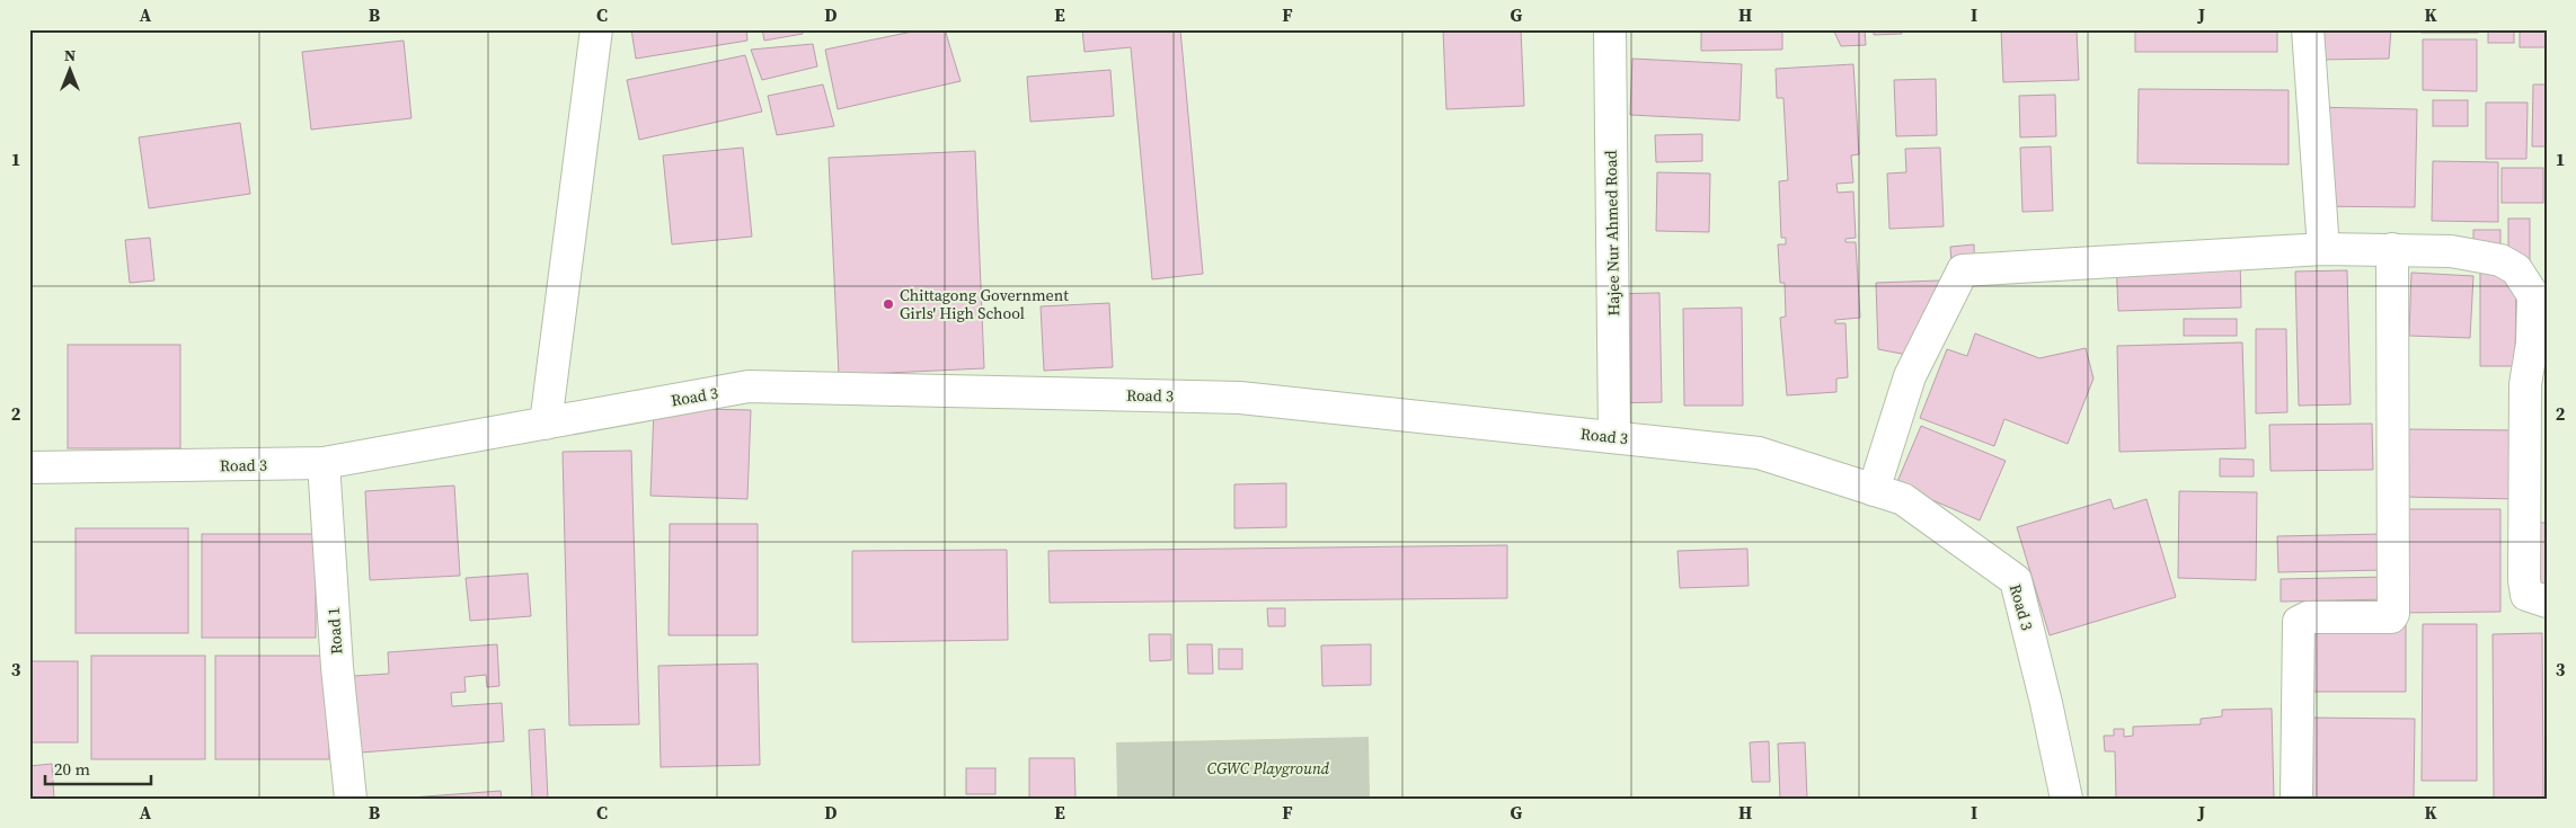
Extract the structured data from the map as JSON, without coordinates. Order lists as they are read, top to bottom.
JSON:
{
  "streets": {
    "street": ["Hajee Nur Ahmed Road", "Road 3", "Road 1"]
  },
  "crossings": [
    ["Hajee Nur Ahmed Road", "Road 3"],
    ["Road 3", "Road 1"]
  ],
  "parks": ["CGWC Playground"],
  "places": ["Chittagong Government Girls' High School"],
  "scale_bar": "20 m",
  "north": "top",
  "grid": {
    "columns": [
      "A",
      "B",
      "C",
      "D",
      "E",
      "F",
      "G",
      "H",
      "I",
      "J",
      "K"
    ],
    "rows": ["1", "2", "3"]
  }
}
